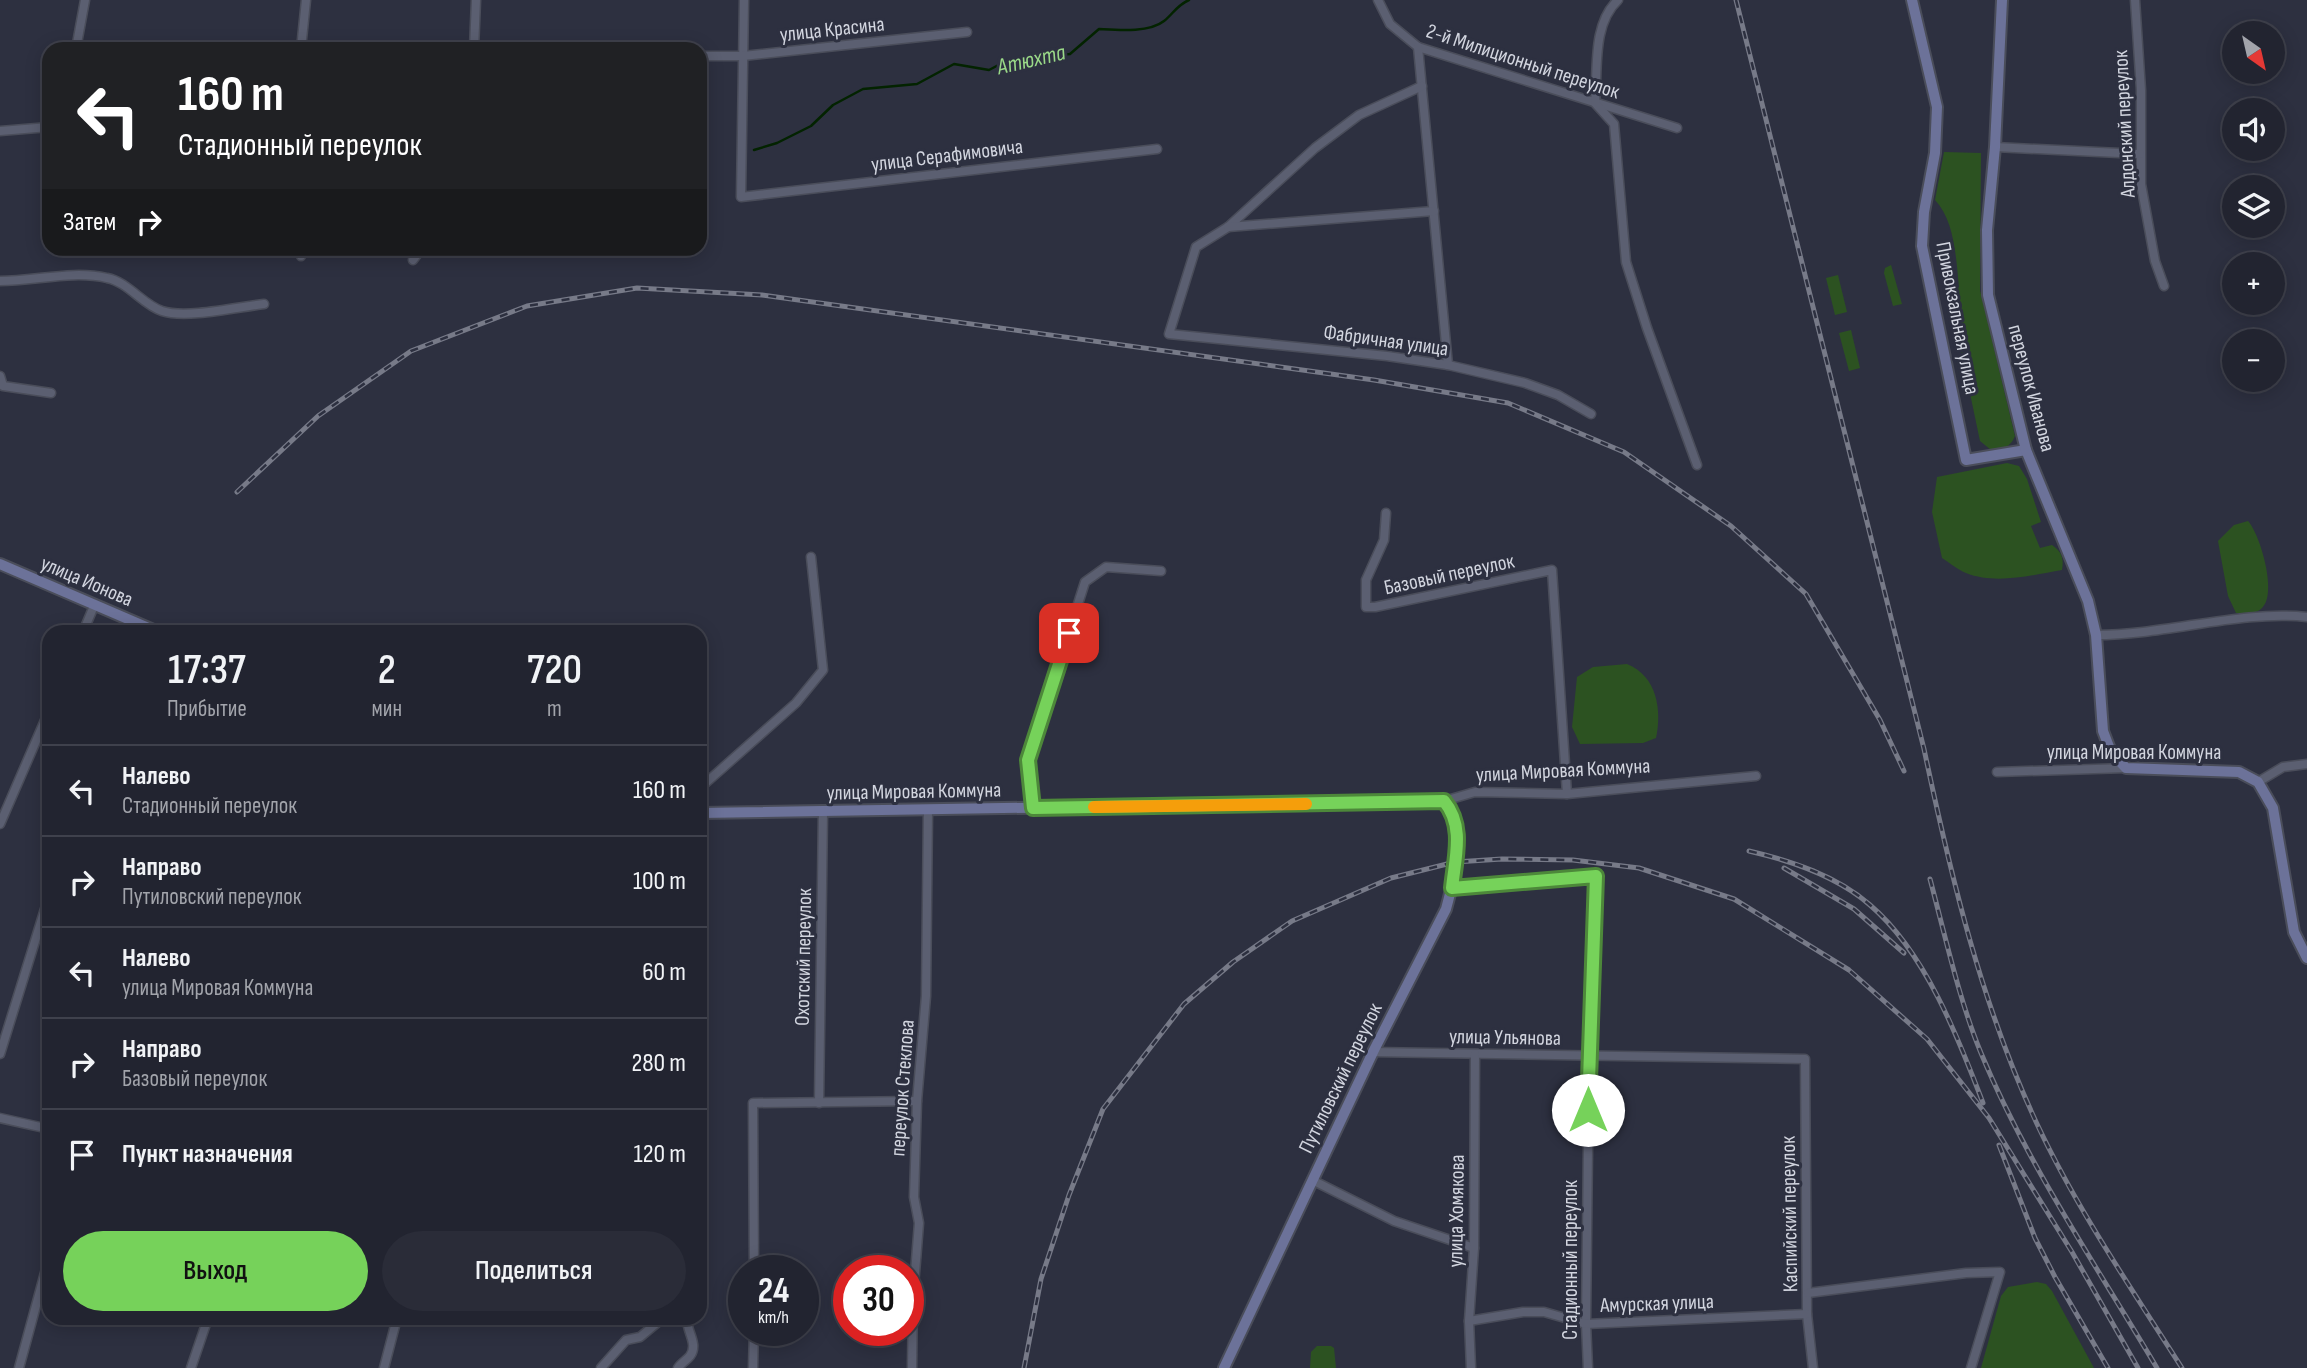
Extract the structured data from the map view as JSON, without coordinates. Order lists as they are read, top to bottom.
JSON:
{
  "streets": {
    "main road": [
      "Привокзальная улица",
      "переулок Иванова",
      "улица Ионова",
      "улица Мировая Коммуна",
      "Путиловский переулок"
    ],
    "street": [
      "улица Красина",
      "2-й Милиционный переулок",
      "Алдонский переулок",
      "улица Серафимовича",
      "Фабричная улица",
      "Базовый переулок",
      "Охотский переулок",
      "улица Ульянова",
      "переулок Стеклова",
      "улица Хомякова",
      "Каспийский переулок",
      "Стадионный переулок",
      "Амурская улица"
    ]
  },
  "crossings": [
    ["улица Красина", "улица Серафимовича"],
    ["Привокзальная улица", "переулок Иванова"],
    ["переулок Иванова", "улица Мировая Коммуна"],
    ["Базовый переулок", "улица Мировая Коммуна"],
    ["улица Мировая Коммуна", "Охотский переулок"],
    ["улица Мировая Коммуна", "Путиловский переулок"],
    ["улица Мировая Коммуна", "переулок Стеклова"],
    ["улица Ульянова", "Путиловский переулок"],
    ["улица Ульянова", "улица Хомякова"],
    ["улица Ульянова", "Каспийский переулок"],
    ["улица Ульянова", "Стадионный переулок"],
    ["Путиловский переулок", "Стадионный переулок"],
    ["улица Хомякова", "Амурская улица"],
    ["Каспийский переулок", "Амурская улица"],
    ["Стадионный переулок", "Амурская улица"]
  ],
  "water": ["Атюхта"],
  "north": "bottom right",
  "page": {
    "map_buttons": ["+", "−"],
    "turn": ["160 m", "Стадионный переулок"],
    "then": "Затем",
    "eta": [
      "17:37",
      "Прибытие",
      "2",
      "мин",
      "720",
      "m"
    ],
    "list": [
      {
        "name": "Налево",
        "note": "Стадионный переулок",
        "value": "160 m"
      },
      {
        "name": "Направо",
        "note": "Путиловский переулок",
        "value": "100 m"
      },
      {
        "name": "Налево",
        "note": "улица Мировая Коммуна",
        "value": "60 m"
      },
      {
        "name": "Направо",
        "note": "Базовый переулок",
        "value": "280 m"
      },
      {
        "name": "Пункт назначения",
        "value": "120 m"
      }
    ],
    "buttons": ["Выход", "Поделиться"],
    "speed": "24 km/h",
    "limit": "30"
  }
}
